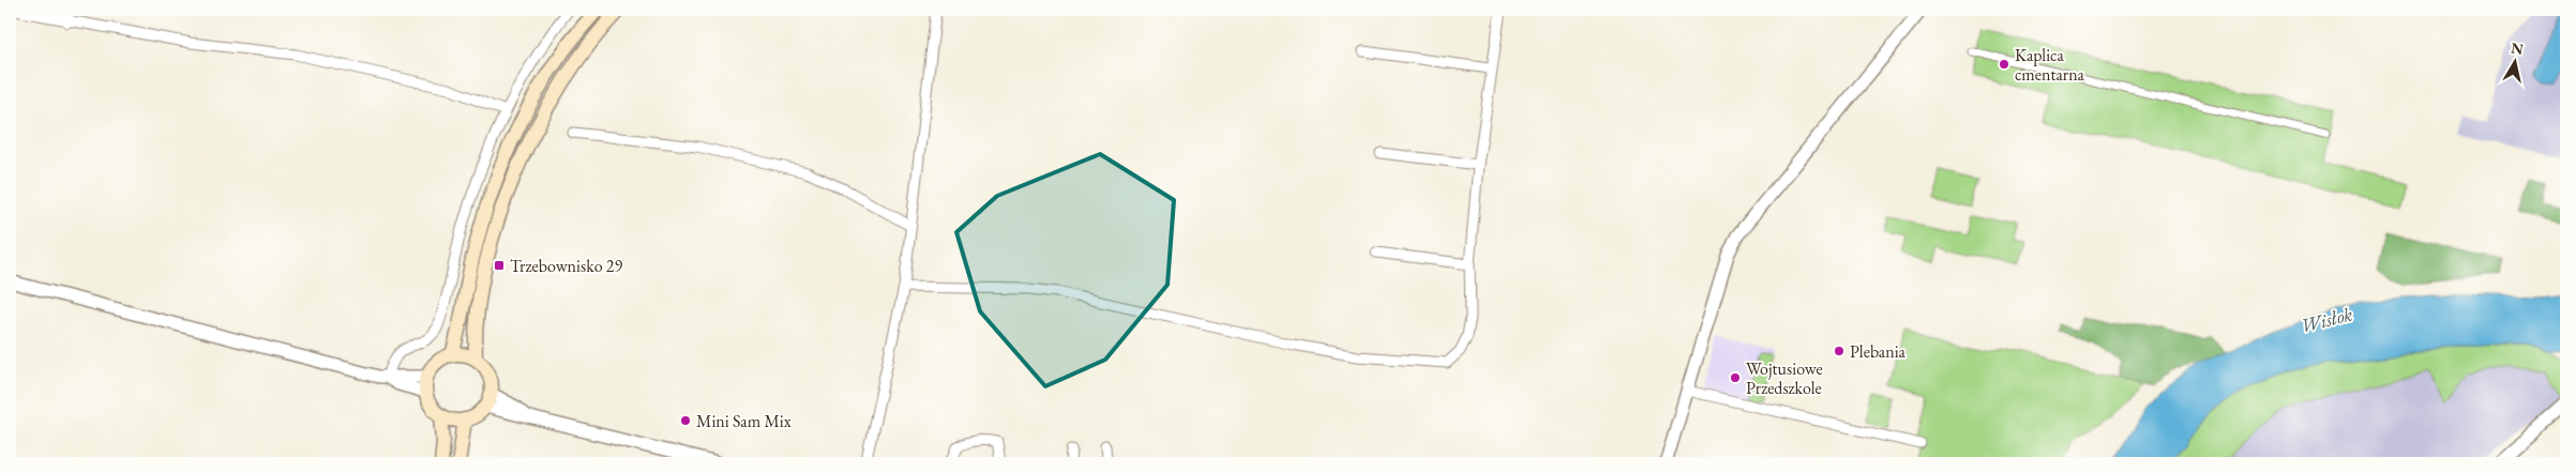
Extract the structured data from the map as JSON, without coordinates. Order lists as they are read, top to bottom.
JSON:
{
  "water": ["Wisłok"],
  "places": {
    "other": [
      "Kaplica cmentarna",
      "Plebania",
      "Wojtusiowe Przedszkole",
      "Mini Sam Mix"
    ],
    "transit": ["Trzebownisko 29"]
  },
  "north": "top"
}
